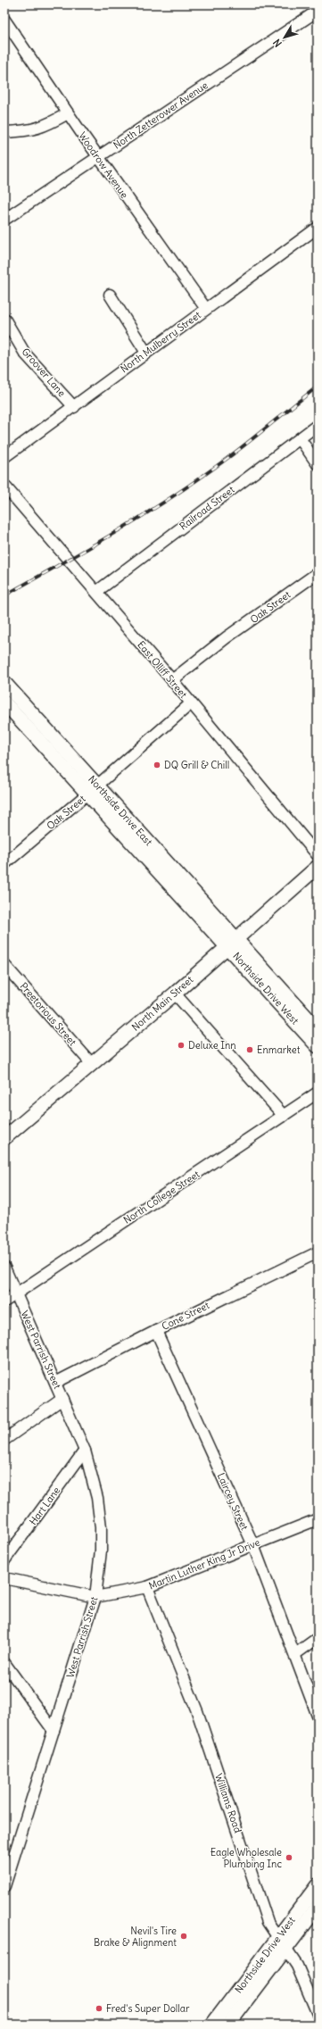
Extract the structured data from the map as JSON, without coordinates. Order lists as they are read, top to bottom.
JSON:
{
  "streets": {
    "main road": ["Northside Drive East", "Northside Drive West", "North Main Street"],
    "street": [
      "North Zetterower Avenue",
      "Woodrow Avenue",
      "North Mulberry Street",
      "Groover Lane",
      "Railroad Street",
      "Oak Street",
      "East Olliff Street",
      "Preetorious Street",
      "North College Street",
      "Cone Street",
      "West Parrish Street",
      "Laircey Street",
      "Hart Lane",
      "Martin Luther King Jr Drive",
      "Williams Road"
    ]
  },
  "crossings": [
    ["North Zetterower Avenue", "Woodrow Avenue"],
    ["Woodrow Avenue", "North Mulberry Street"],
    ["North Mulberry Street", "Groover Lane"],
    ["Railroad Street", "East Olliff Street"],
    ["Oak Street", "East Olliff Street"],
    ["Oak Street", "Northside Drive East"],
    ["Northside Drive East", "Northside Drive West"],
    ["Northside Drive East", "North Main Street"],
    ["Northside Drive West", "North Main Street"],
    ["Northside Drive West", "Williams Road"],
    ["North Main Street", "Preetorious Street"],
    ["North College Street", "West Parrish Street"],
    ["Cone Street", "West Parrish Street"],
    ["Cone Street", "Laircey Street"],
    ["West Parrish Street", "Hart Lane"],
    ["West Parrish Street", "Martin Luther King Jr Drive"],
    ["Laircey Street", "Martin Luther King Jr Drive"],
    ["Martin Luther King Jr Drive", "Williams Road"]
  ],
  "places": [
    "DQ Grill & Chill",
    "Deluxe Inn",
    "Enmarket",
    "Eagle Wholesale Plumbing Inc",
    "Nevil's Tire Brake & Alignment",
    "Fred's Super Dollar"
  ],
  "north": "bottom left"
}
